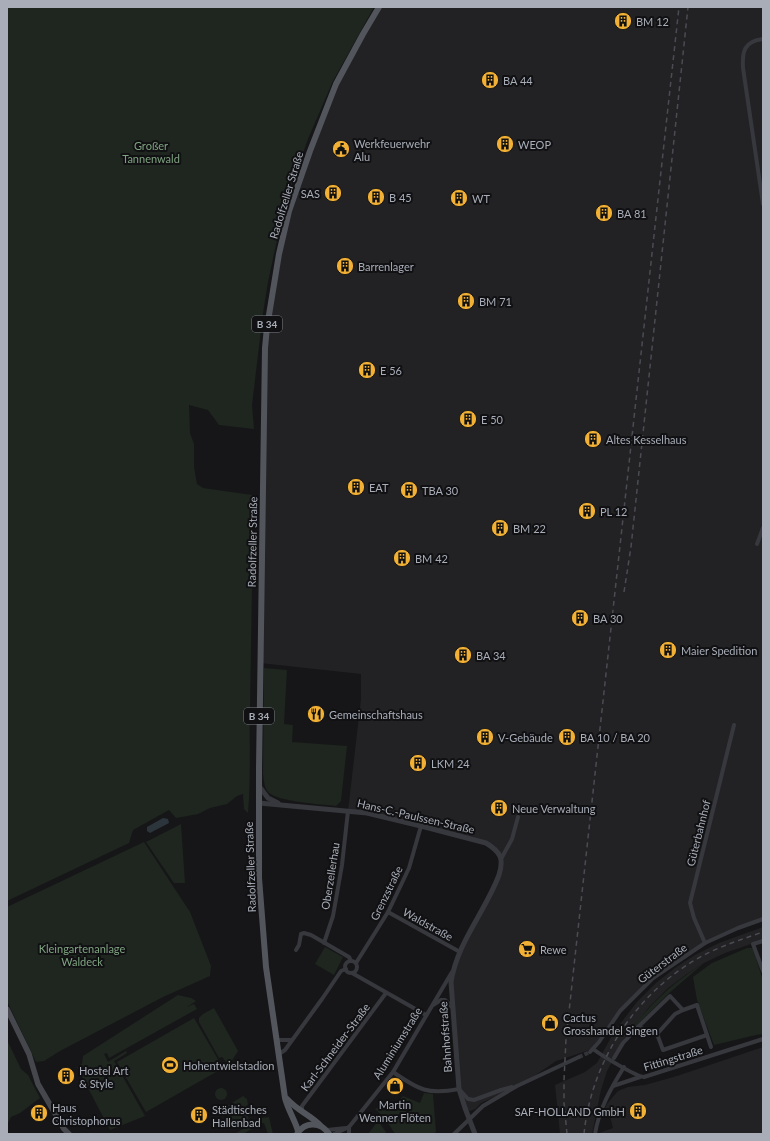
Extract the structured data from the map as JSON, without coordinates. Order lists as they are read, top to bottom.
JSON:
{
  "streets": {
    "main road": ["Radolfzeller Straße", "B 34"],
    "street": [
      "Hans-C.-Paulssen-Straße",
      "Güterbahnhof",
      "Oberzellerhau",
      "Grenzstraße",
      "Waldstraße",
      "Güterstraße",
      "Bahnhofstraße",
      "Aluminiumstraße",
      "Karl-Schneider-Straße",
      "Fittingstraße"
    ]
  },
  "crossings": [
    ["Radolfzeller Straße", "B 34"],
    ["Radolfzeller Straße", "Hans-C.-Paulssen-Straße"],
    ["Hans-C.-Paulssen-Straße", "Oberzellerhau"],
    ["Hans-C.-Paulssen-Straße", "Grenzstraße"],
    ["Hans-C.-Paulssen-Straße", "Aluminiumstraße"],
    ["Güterbahnhof", "Güterstraße"],
    ["Grenzstraße", "Waldstraße"],
    ["Waldstraße", "Aluminiumstraße"],
    ["Güterstraße", "Fittingstraße"],
    ["Bahnhofstraße", "Aluminiumstraße"]
  ],
  "parks": ["Großer Tannenwald", "Kleingartenanlage Waldeck"],
  "places": {
    "building": [
      "BM 12",
      "BA 44",
      "WEOP",
      "SAS",
      "B 45",
      "WT",
      "BA 81",
      "Barrenlager",
      "BM 71",
      "E 56",
      "E 50",
      "Altes Kesselhaus",
      "EAT",
      "TBA 30",
      "PL 12",
      "BM 22",
      "BM 42",
      "BA 30",
      "Maier Spedition",
      "BA 34",
      "V-Gebäude",
      "BA 10 / BA 20",
      "LKM 24",
      "Neue Verwaltung",
      "Hostel Art & Style",
      "SAF-HOLLAND GmbH",
      "Haus Christophorus",
      "Städtisches Hallenbad"
    ],
    "public building": ["Werkfeuerwehr Alu"],
    "restaurant": ["Gemeinschaftshaus"],
    "supermarket": ["Rewe"],
    "shop": ["Cactus Grosshandel Singen", "Martin Wenner Flöten"],
    "sports": ["Hohentwielstadion"]
  }
}
